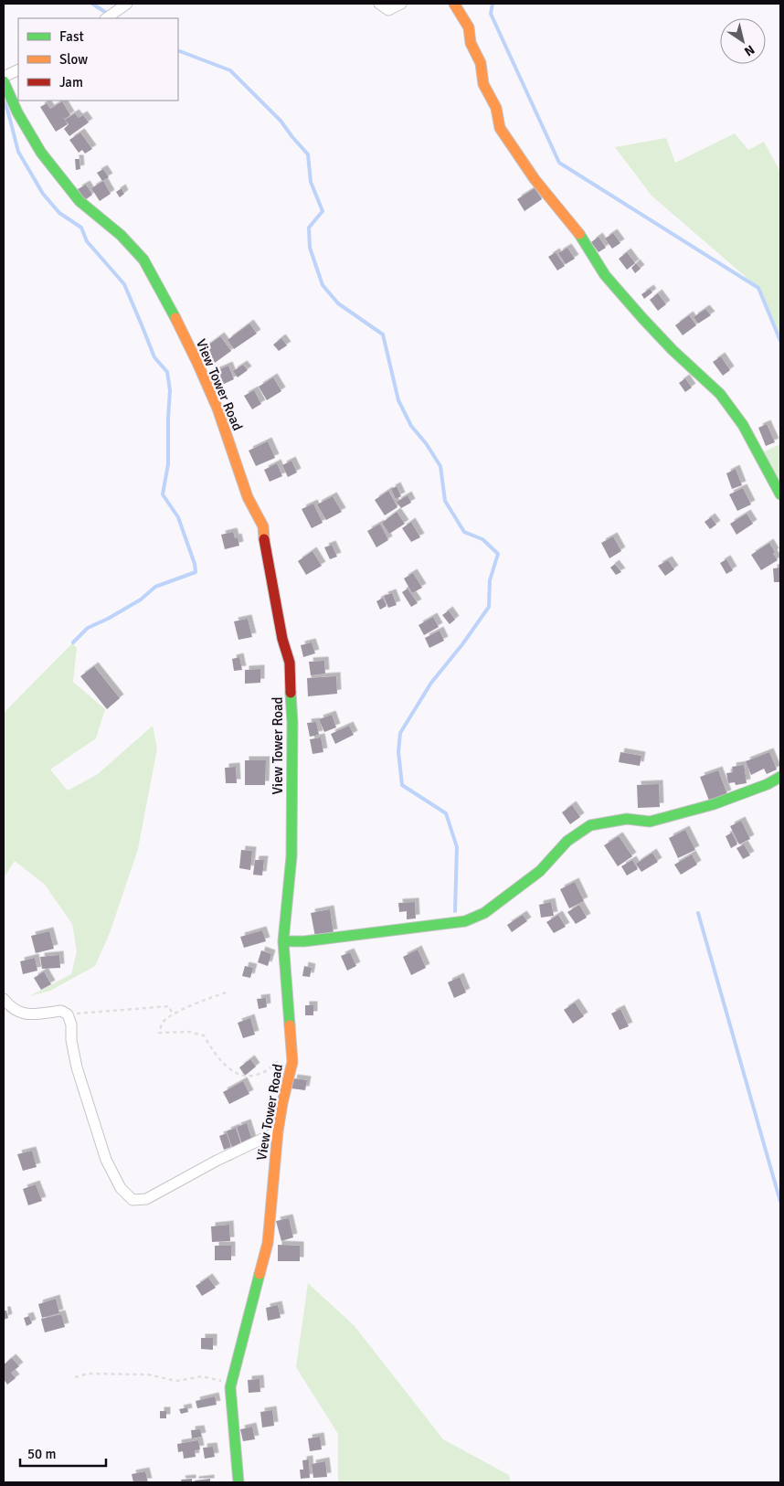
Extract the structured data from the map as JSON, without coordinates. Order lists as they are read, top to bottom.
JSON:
{
  "streets": {
    "street": ["View Tower Road"]
  },
  "legend": ["Fast", "Slow", "Jam"],
  "scale_bar": "50 m",
  "north": "bottom right"
}
